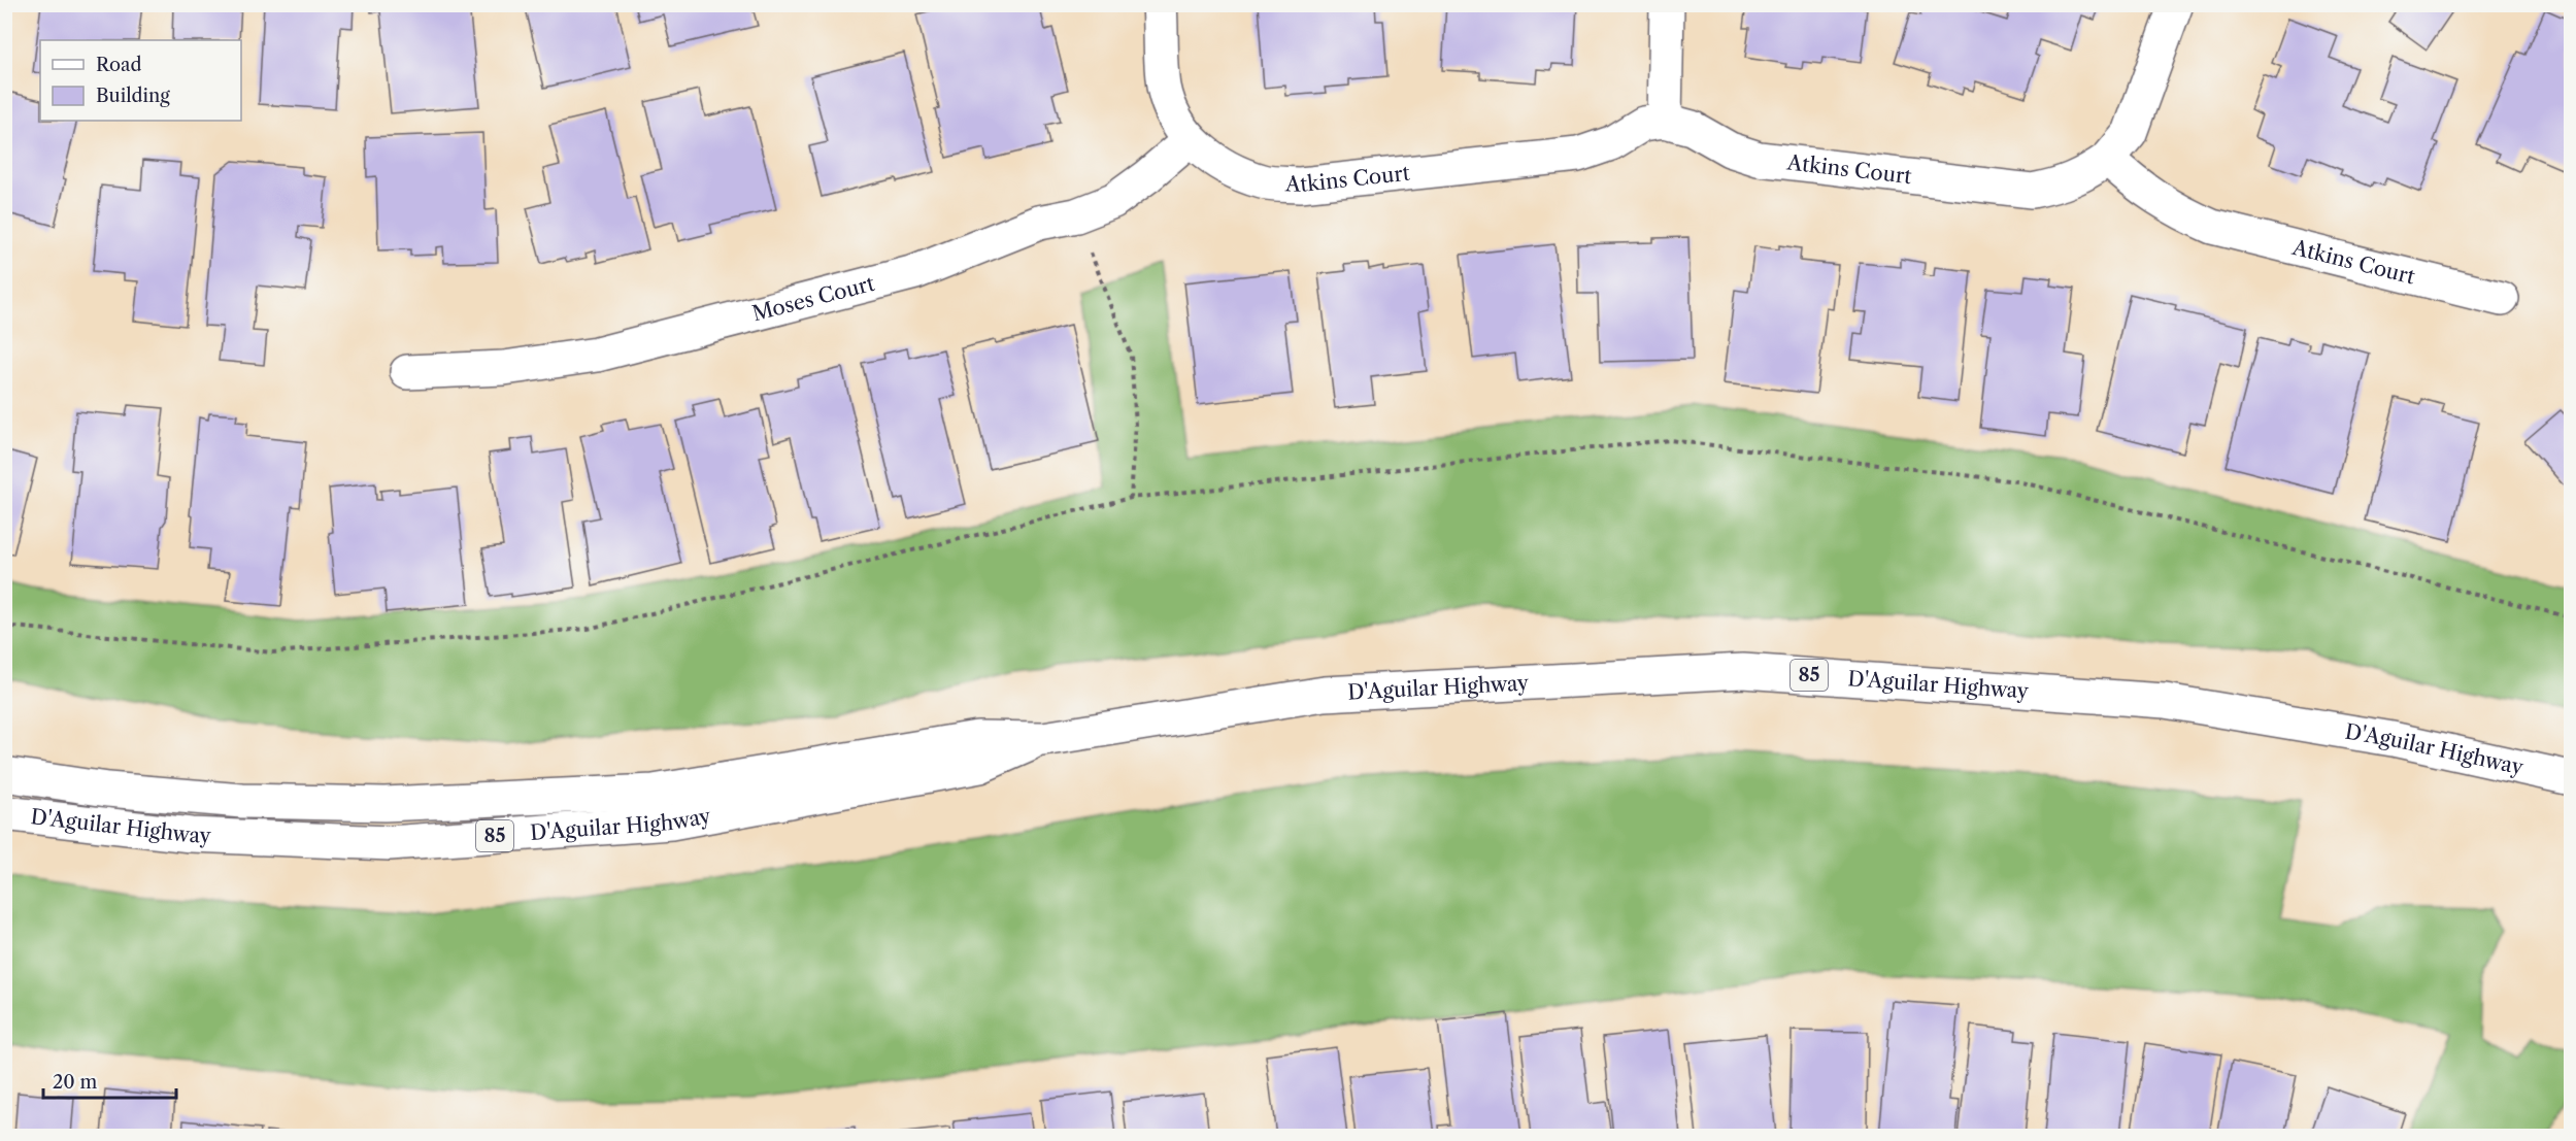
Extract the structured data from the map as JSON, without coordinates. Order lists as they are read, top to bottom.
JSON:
{
  "streets": {
    "main road": [
      "Atkins Court",
      "Moses Court",
      "85",
      "D'Aguilar Highway"
    ]
  },
  "crossings": [
    ["Atkins Court", "Moses Court"]
  ],
  "legend": ["Road", "Building"],
  "scale_bar": "20 m"
}
